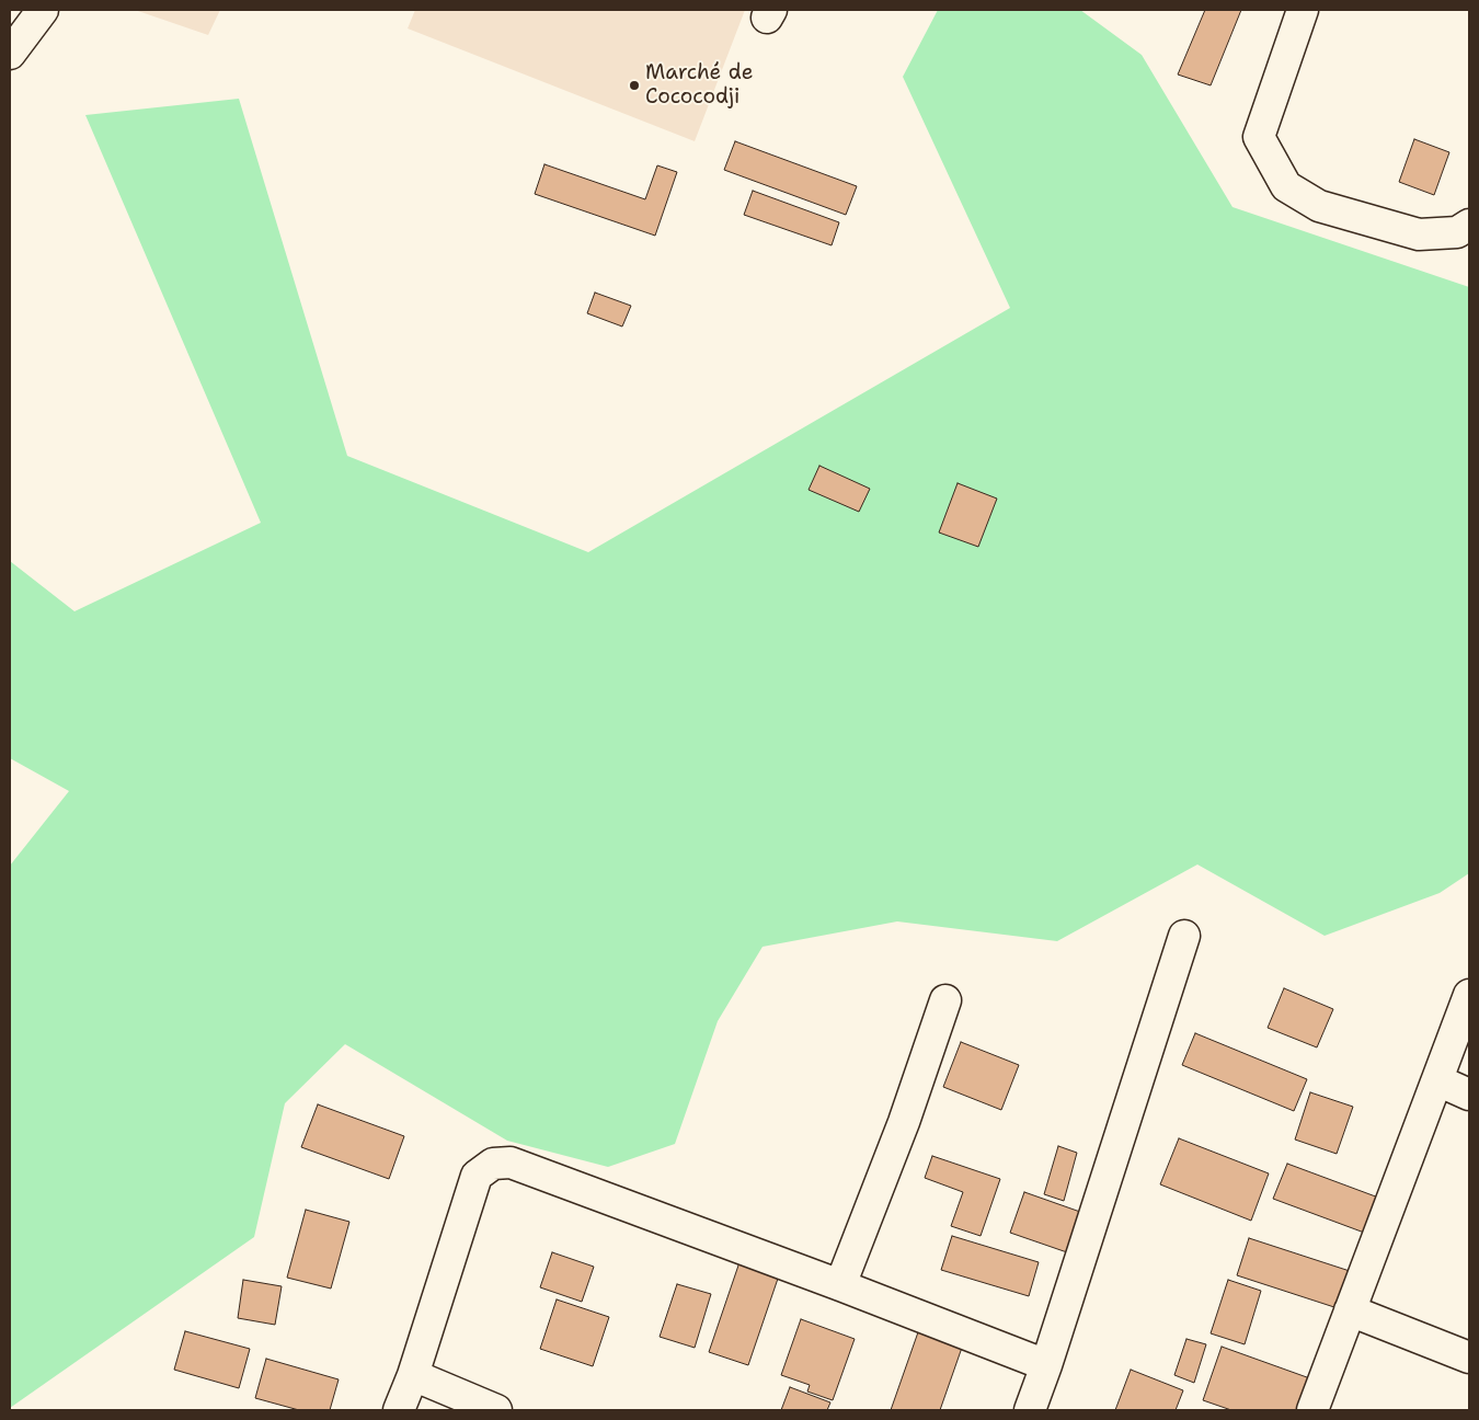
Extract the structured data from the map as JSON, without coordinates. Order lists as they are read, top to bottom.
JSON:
{
  "places": ["Marché de Cococodji"]
}
